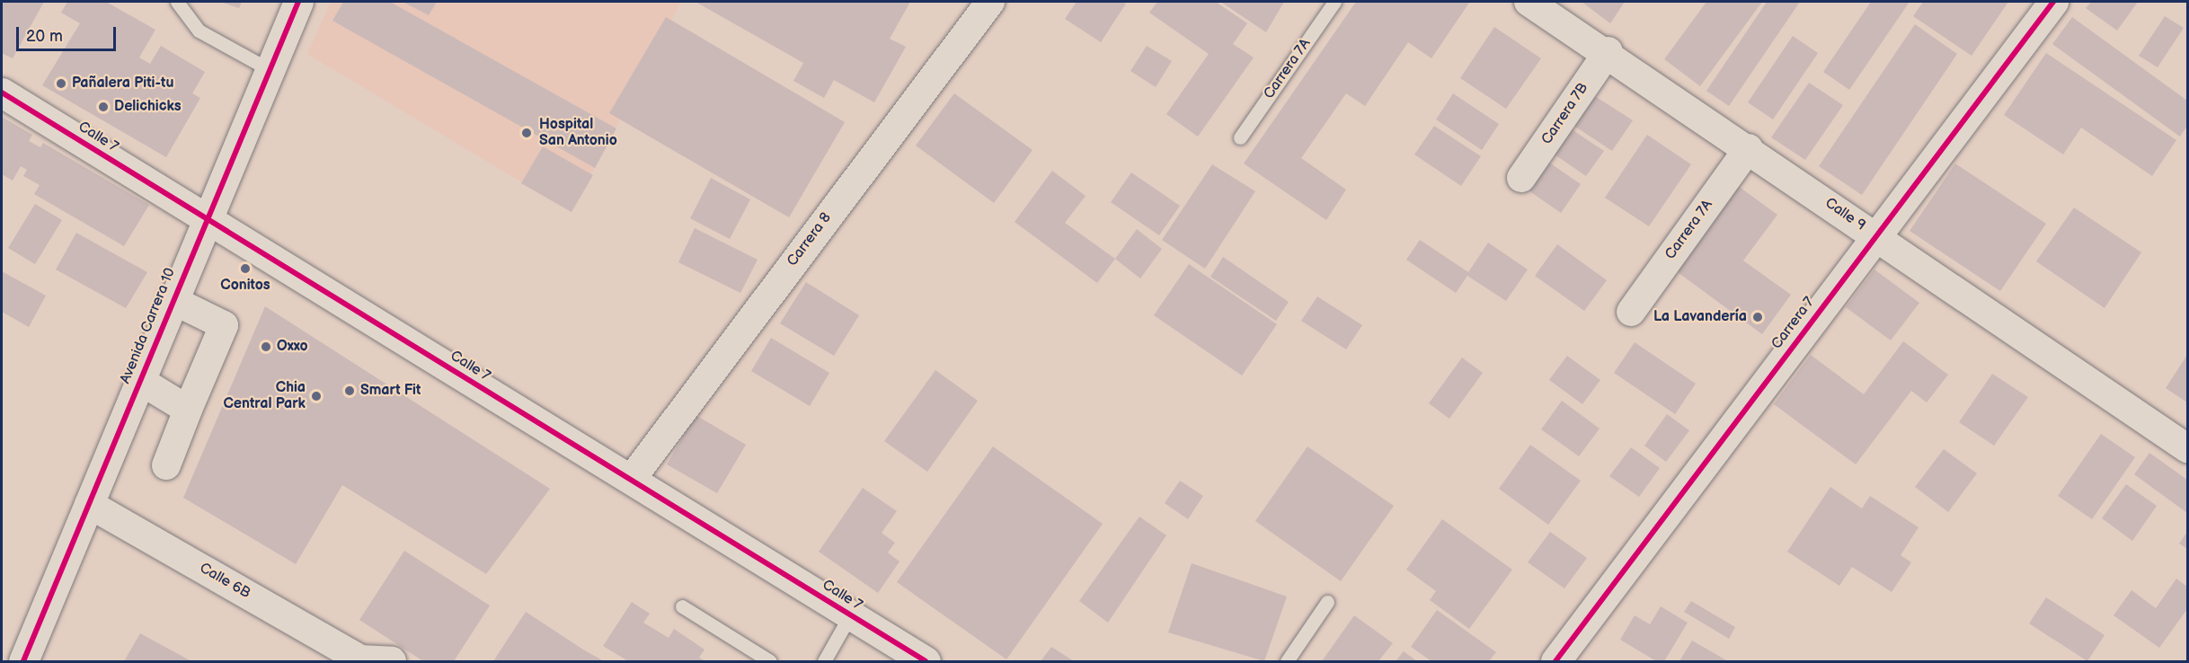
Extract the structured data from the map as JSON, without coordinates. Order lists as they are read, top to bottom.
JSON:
{
  "streets": {
    "street": [
      "Carrera 7A",
      "Carrera 7B",
      "Calle 7",
      "Calle 9",
      "Carrera 8",
      "Carrera 7",
      "Avenida Carrera 10",
      "Calle 6B"
    ]
  },
  "crossings": [
    ["Carrera 7A", "Calle 9"],
    ["Carrera 7B", "Calle 9"],
    ["Calle 7", "Carrera 8"],
    ["Calle 7", "Avenida Carrera 10"],
    ["Calle 9", "Carrera 7"],
    ["Avenida Carrera 10", "Calle 6B"]
  ],
  "places": [
    "Pañalera Piti-tu",
    "Delichicks",
    "Hospital San Antonio",
    "Conitos",
    "La Lavandería",
    "Oxxo",
    "Smart Fit",
    "Chia Central Park"
  ],
  "scale_bar": "20 m"
}
